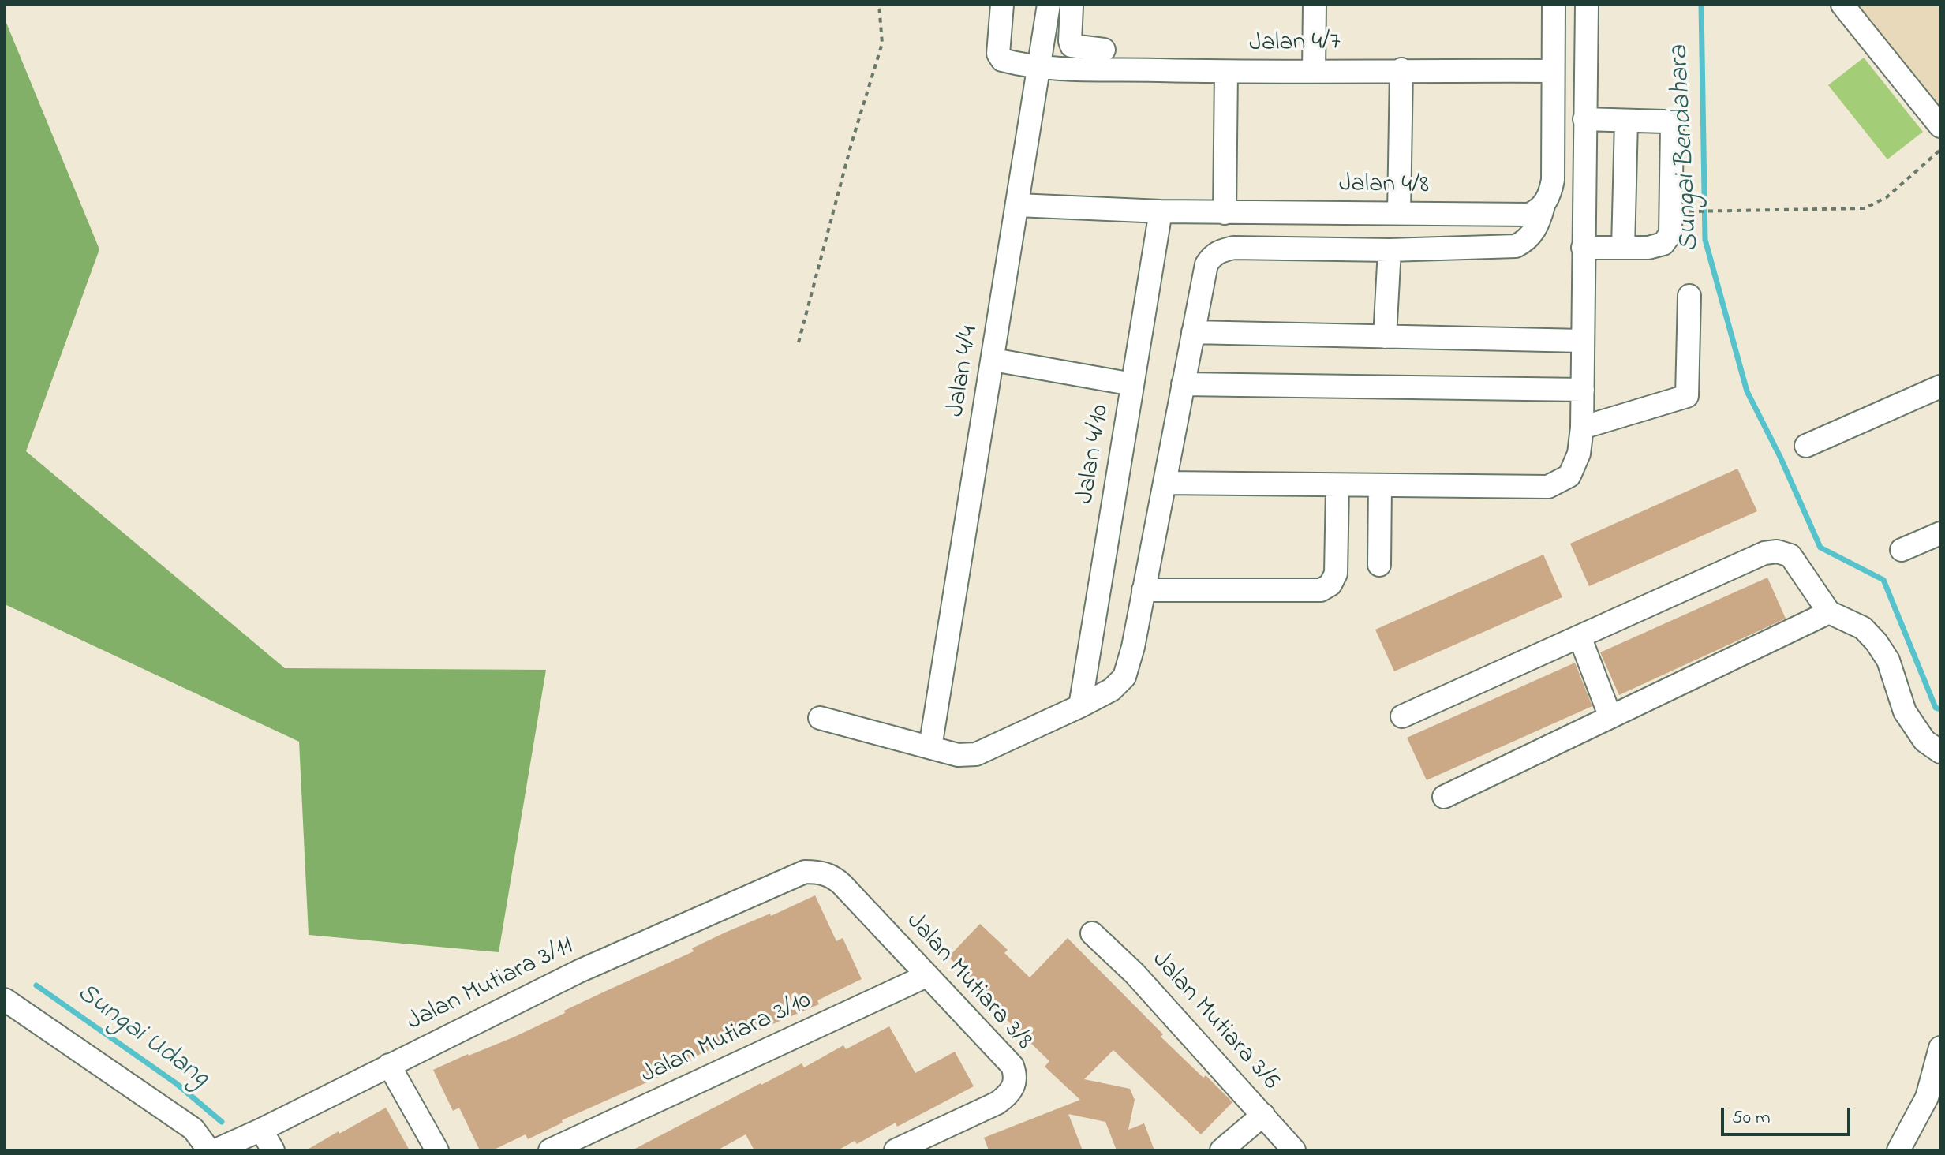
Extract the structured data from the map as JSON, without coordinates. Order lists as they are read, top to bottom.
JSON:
{
  "streets": {
    "street": [
      "Jalan 4/7",
      "Jalan 4/8",
      "Jalan 4/4",
      "Jalan 4/10",
      "Jalan Mutiara 3/8",
      "Jalan Mutiara 3/11",
      "Jalan Mutiara 3/6",
      "Jalan Mutiara 3/10"
    ]
  },
  "crossings": [
    ["Jalan 4/7", "Jalan 4/4"],
    ["Jalan 4/8", "Jalan 4/4"],
    ["Jalan 4/8", "Jalan 4/10"],
    ["Jalan Mutiara 3/8", "Jalan Mutiara 3/11"],
    ["Jalan Mutiara 3/8", "Jalan Mutiara 3/10"]
  ],
  "water": ["Sungai Bendahara", "Sungai Udang"],
  "scale_bar": "50 m"
}
